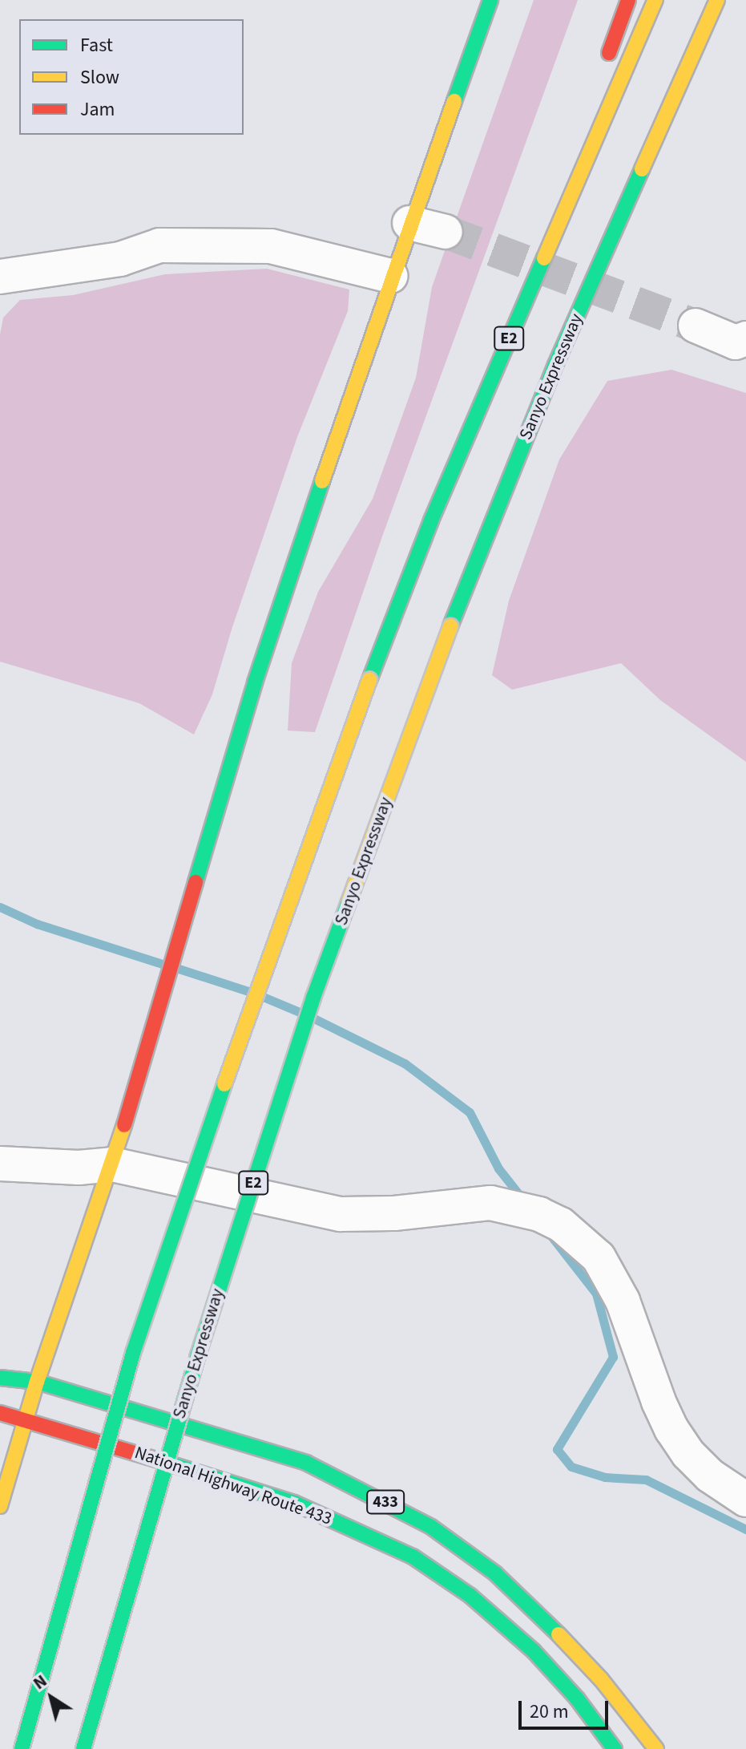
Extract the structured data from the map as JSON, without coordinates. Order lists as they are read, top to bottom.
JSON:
{
  "streets": {
    "main road": [
      "E2",
      "Sanyo Expressway",
      "National Highway Route 433",
      "433"
    ]
  },
  "legend": ["Fast", "Slow", "Jam"],
  "scale_bar": "20 m",
  "north": "top left"
}
